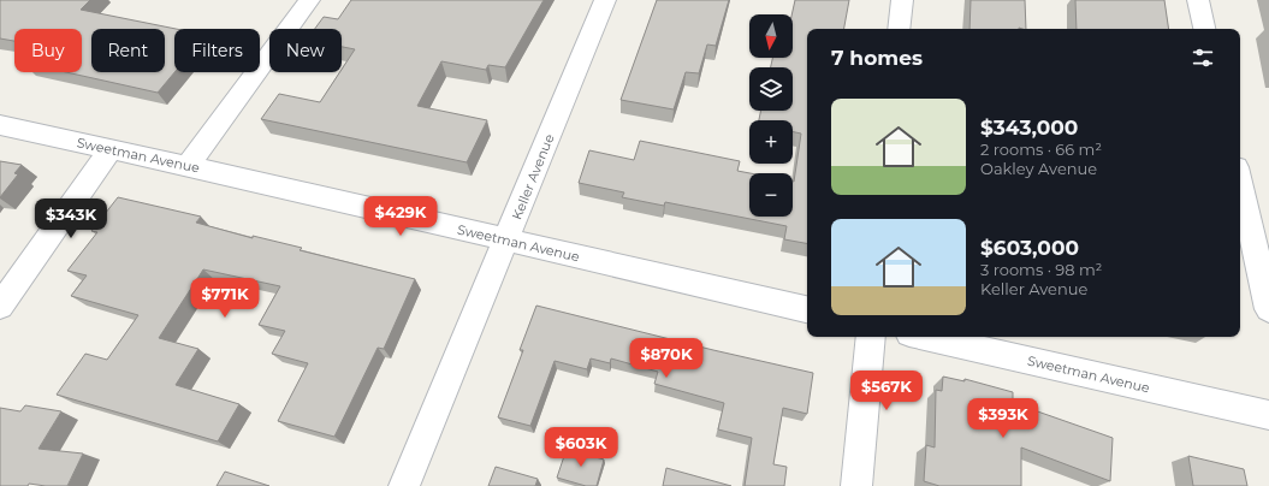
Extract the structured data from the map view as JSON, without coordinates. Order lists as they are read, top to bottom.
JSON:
{
  "streets": {
    "street": ["Sweetman Avenue", "Keller Avenue"]
  },
  "crossings": [
    ["Sweetman Avenue", "Keller Avenue"]
  ],
  "north": "bottom",
  "page": {
    "map_buttons": ["+", "−"],
    "chip": [
      "Buy",
      "Rent",
      "Filters",
      "New"
    ],
    "heading": "7 homes",
    "list": [
      {
        "name": "$343,000",
        "note": "2 rooms · 66 m² · Oakley Avenue"
      },
      {
        "name": "$603,000",
        "note": "3 rooms · 98 m² · Keller Avenue"
      }
    ],
    "price": [
      "$429K",
      "$343K",
      "$771K",
      "$870K",
      "$567K",
      "$393K",
      "$603K"
    ]
  }
}
